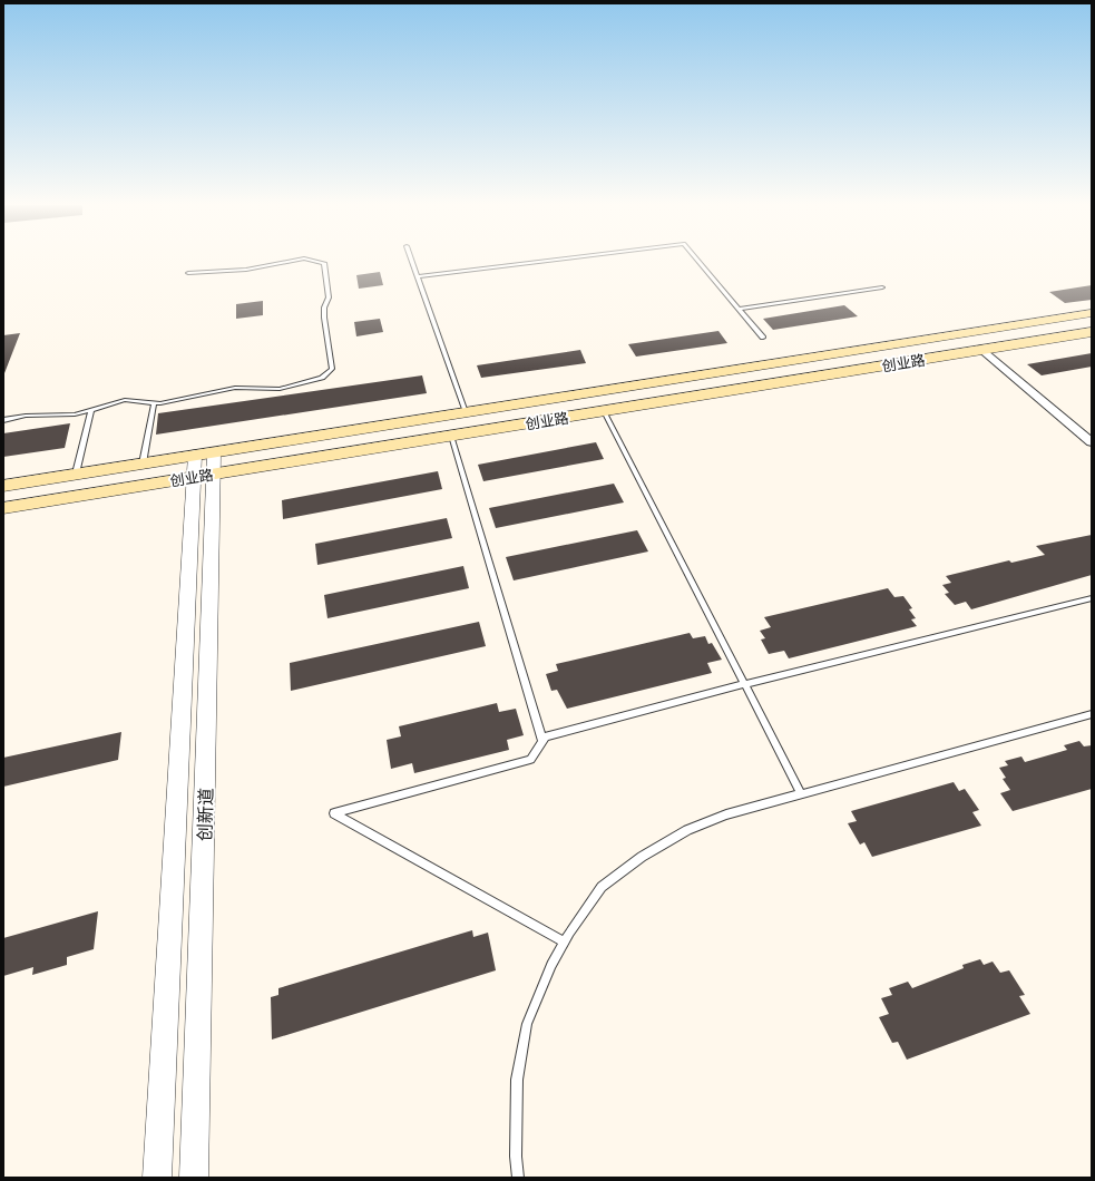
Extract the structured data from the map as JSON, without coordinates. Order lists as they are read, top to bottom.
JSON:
{
  "streets": {
    "main road": ["创业路"],
    "street": ["创新道"]
  },
  "crossings": [
    ["创业路", "创新道"]
  ]
}
